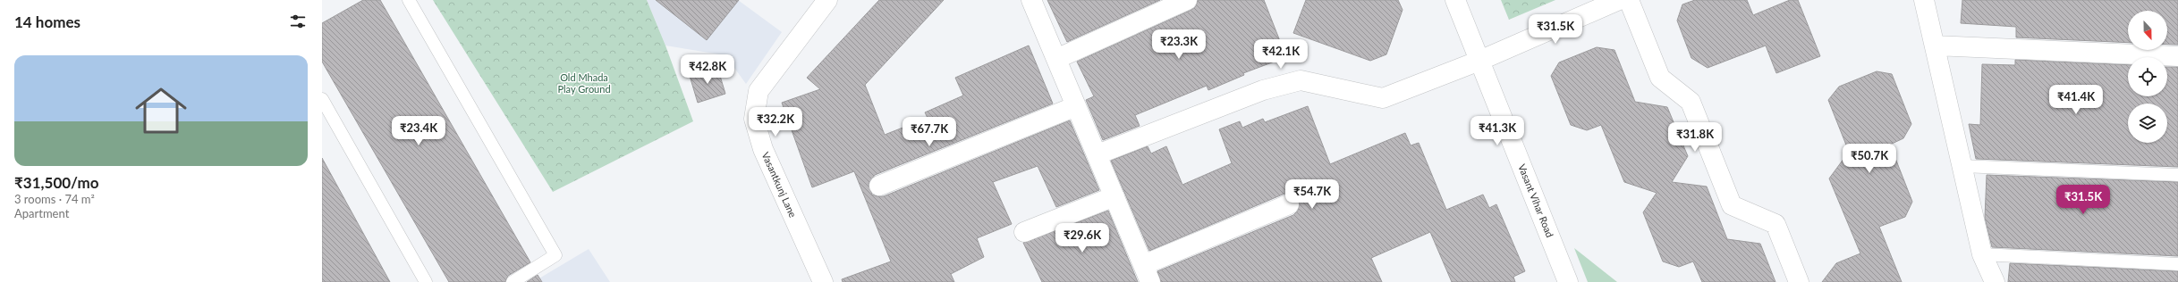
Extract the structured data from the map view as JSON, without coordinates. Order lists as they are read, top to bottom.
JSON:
{
  "streets": {
    "street": ["Vasantkunj Lane", "Vasant Vihar Road"]
  },
  "parks": ["Old Mhada Play Ground"],
  "north": "bottom",
  "page": {
    "heading": "14 homes",
    "price": [
      "₹31.5K",
      "₹23.3K",
      "₹42.1K",
      "₹42.8K",
      "₹41.4K",
      "₹32.2K",
      "₹23.4K",
      "₹41.3K",
      "₹67.7K",
      "₹31.8K",
      "₹50.7K",
      "₹54.7K",
      "₹31.5K",
      "₹29.6K"
    ],
    "list": [
      {
        "name": "₹31,500/mo",
        "note": "3 rooms · 74 m² · Apartment"
      }
    ]
  }
}
